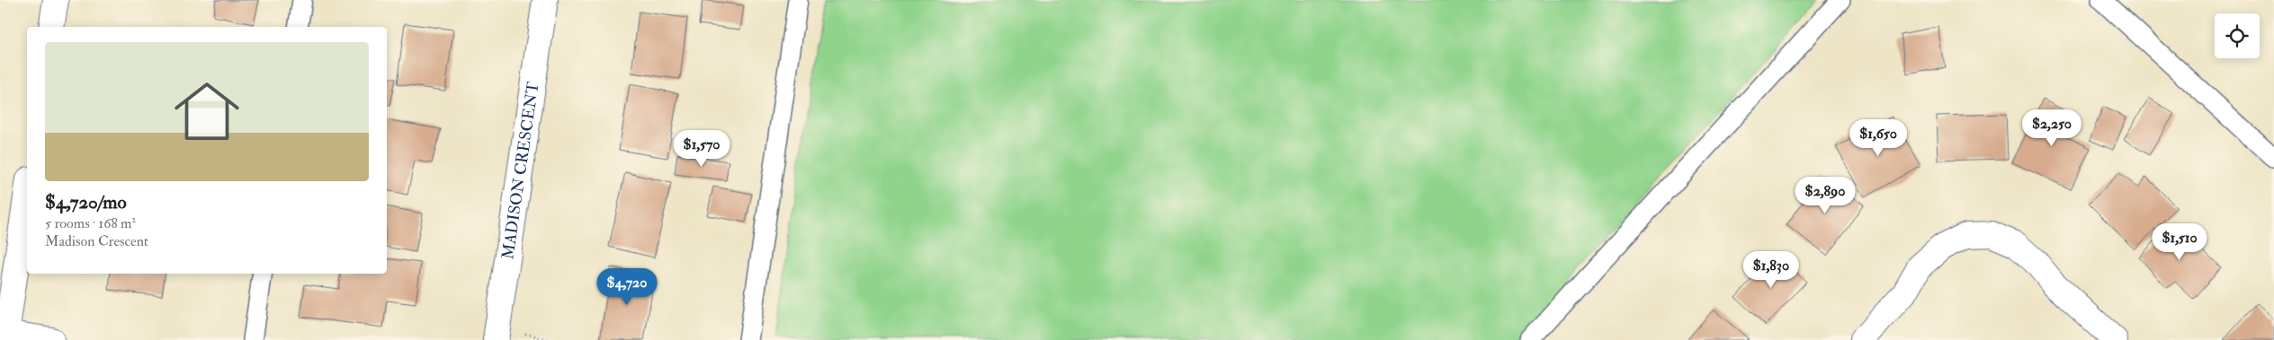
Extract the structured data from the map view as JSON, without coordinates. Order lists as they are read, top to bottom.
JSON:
{
  "streets": {
    "street": ["MADISON CRESCENT"]
  },
  "page": {
    "list": [
      {
        "name": "$4,720/mo",
        "note": "5 rooms · 168 m² · Madison Crescent"
      }
    ],
    "price": [
      "$2,250",
      "$1,650",
      "$1,570",
      "$2,890",
      "$1,510",
      "$1,830",
      "$4,720"
    ]
  }
}
